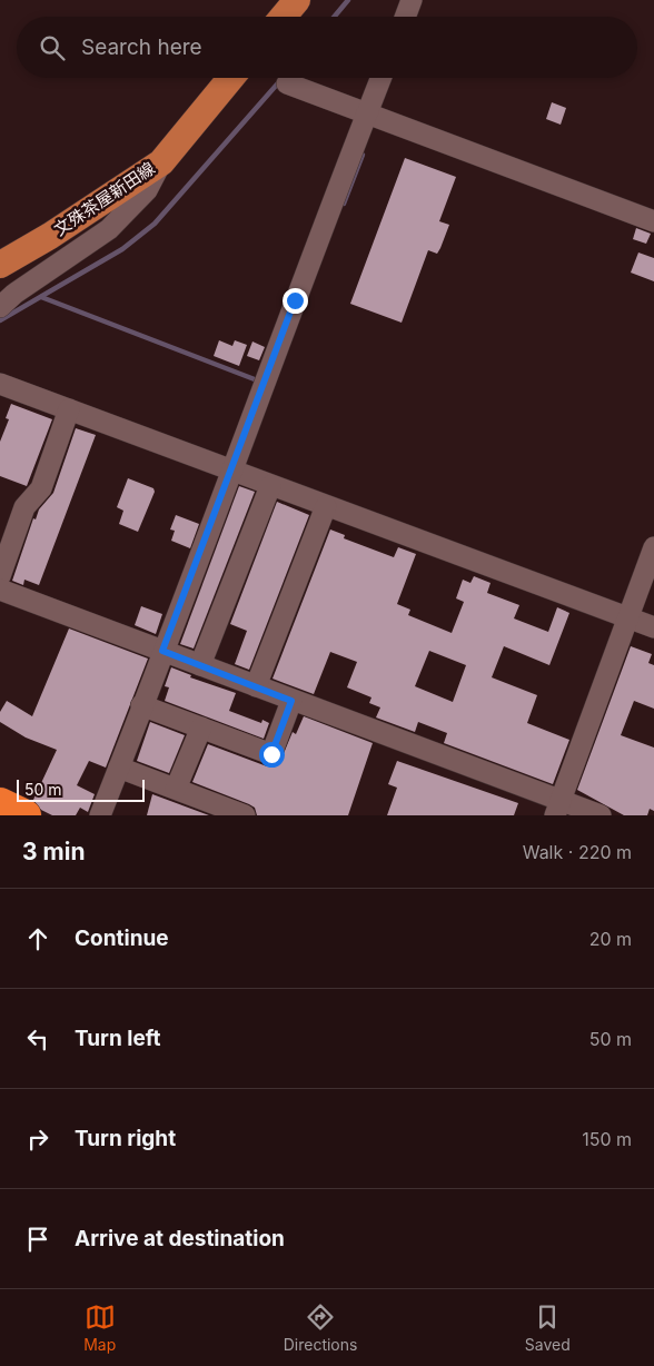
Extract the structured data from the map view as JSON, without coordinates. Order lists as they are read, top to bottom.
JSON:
{
  "streets": {
    "main road": ["文殊茶屋新田線"]
  },
  "scale_bar": "50 m",
  "page": {
    "search": "Search here",
    "scale": "50 m",
    "heading": ["3 min", "Walk · 220 m"],
    "list": [
      ["Continue", "20 m"],
      ["Turn left", "50 m"],
      ["Turn right", "150 m"],
      "Arrive at destination"
    ],
    "nav": ["Map", "Directions", "Saved"]
  }
}
